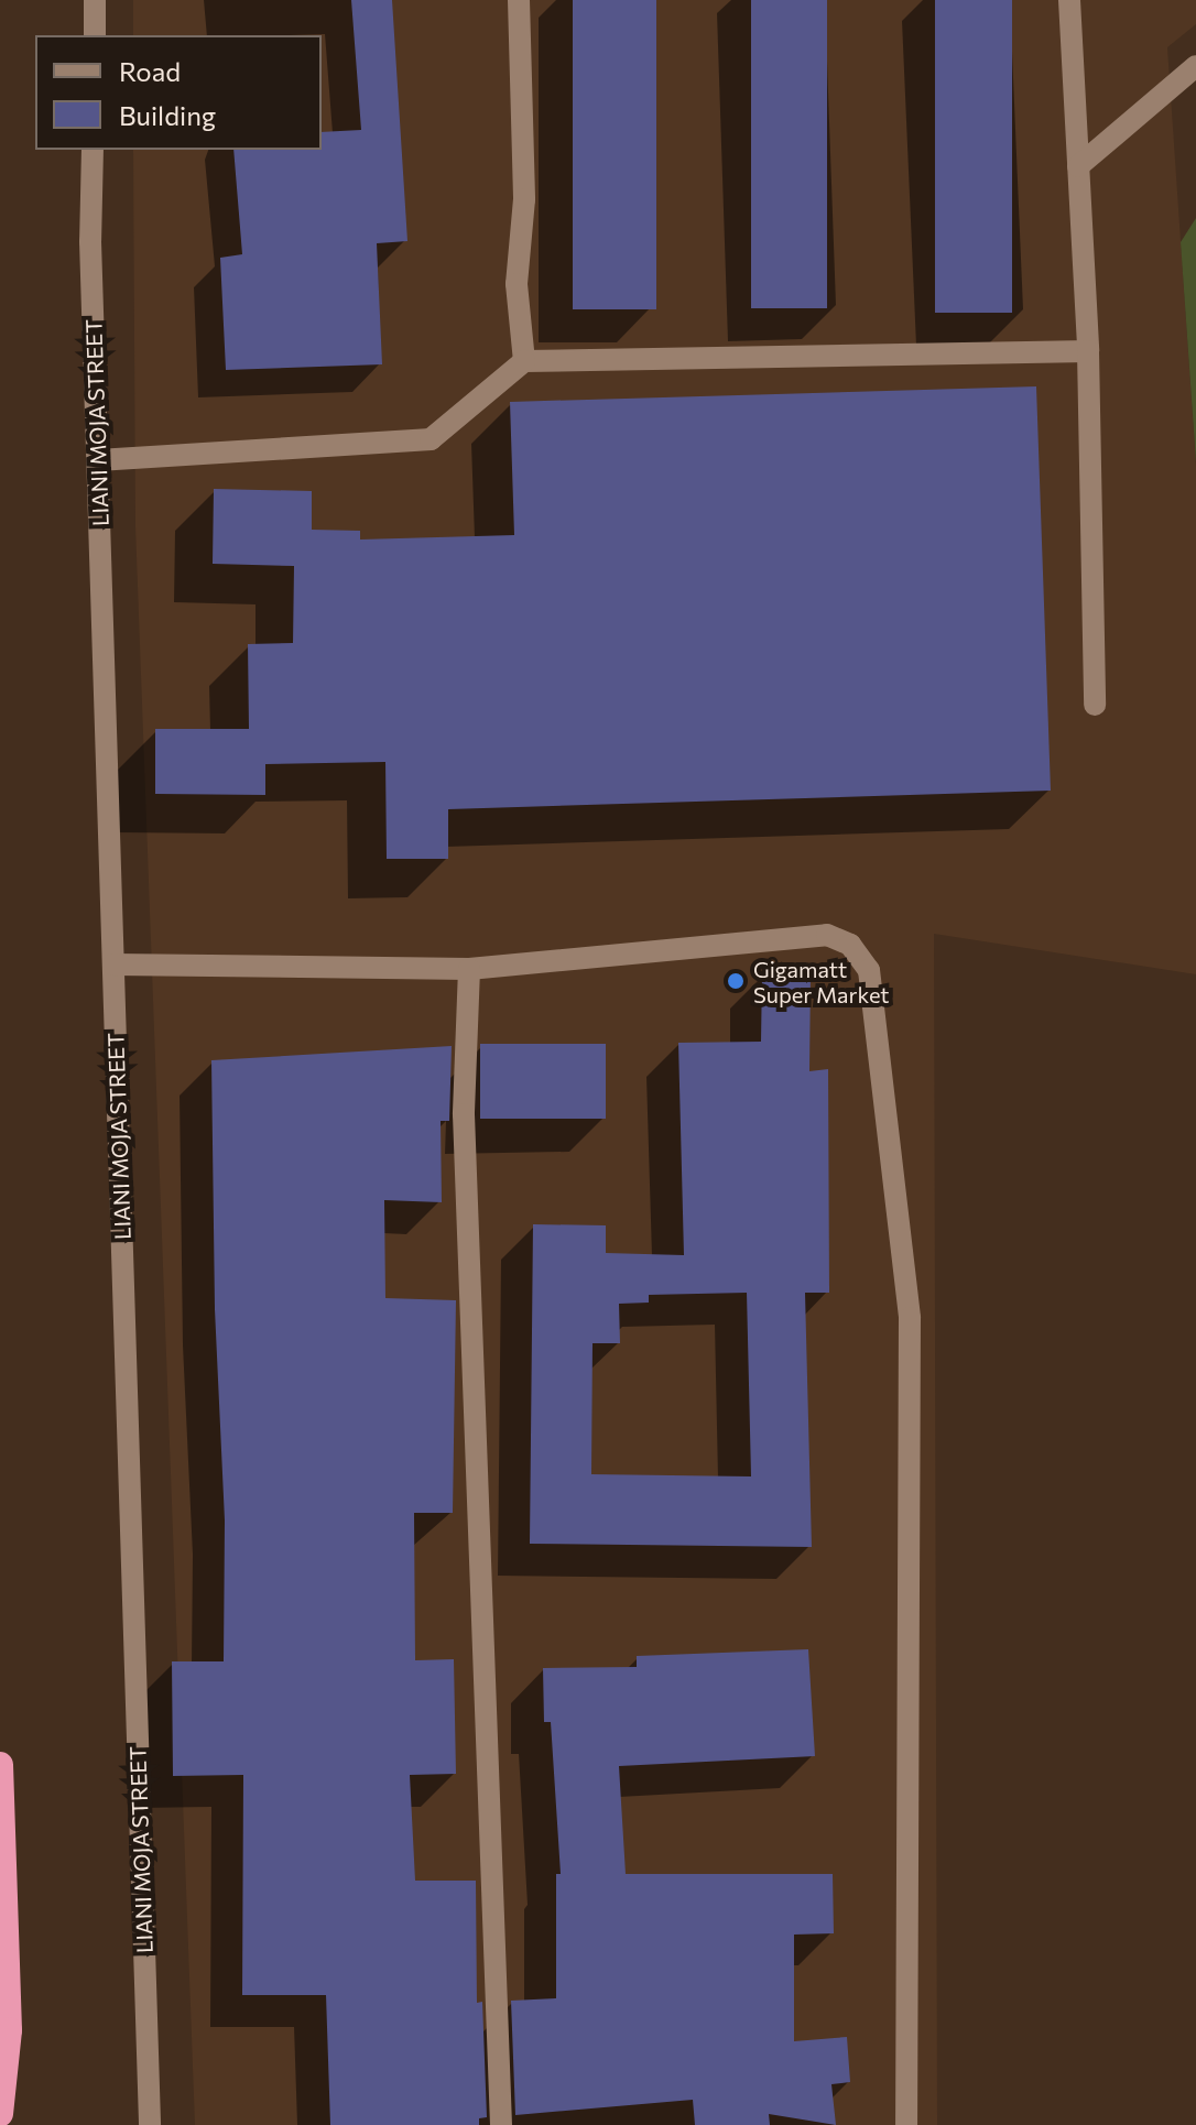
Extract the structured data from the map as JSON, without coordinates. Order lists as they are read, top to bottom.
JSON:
{
  "streets": {
    "street": ["LIANI MOJA STREET"]
  },
  "places": ["Gigamatt Super Market"],
  "legend": ["Road", "Building"]
}
